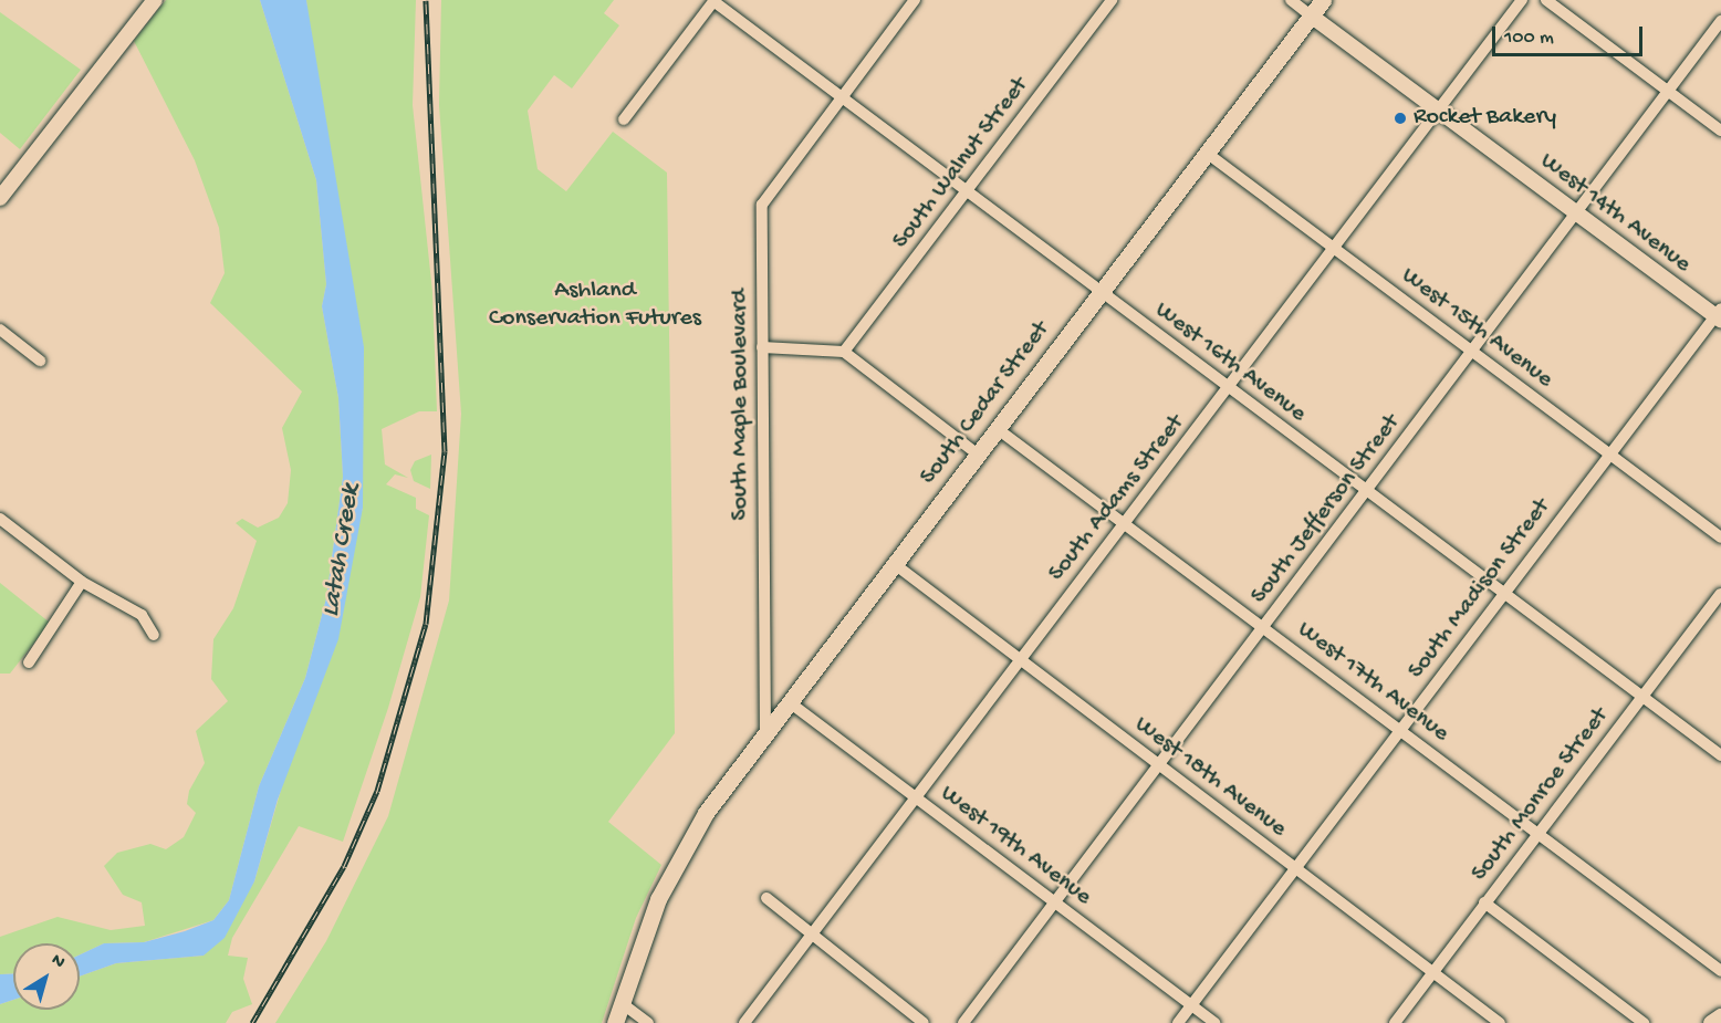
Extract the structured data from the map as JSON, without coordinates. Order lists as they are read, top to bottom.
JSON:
{
  "streets": {
    "main road": ["South Cedar Street"],
    "street": [
      "South Walnut Street",
      "West 14th Avenue",
      "West 15th Avenue",
      "West 16th Avenue",
      "South Maple Boulevard",
      "South Adams Street",
      "South Jefferson Street",
      "South Madison Street",
      "West 17th Avenue",
      "West 18th Avenue",
      "South Monroe Street",
      "West 19th Avenue"
    ]
  },
  "crossings": [
    ["South Walnut Street", "West 16th Avenue"],
    ["West 14th Avenue", "South Cedar Street"],
    ["West 14th Avenue", "South Adams Street"],
    ["West 14th Avenue", "South Jefferson Street"],
    ["West 14th Avenue", "South Madison Street"],
    ["West 15th Avenue", "South Cedar Street"],
    ["West 15th Avenue", "South Adams Street"],
    ["West 15th Avenue", "South Jefferson Street"],
    ["West 15th Avenue", "South Madison Street"],
    ["West 16th Avenue", "South Cedar Street"],
    ["West 16th Avenue", "South Maple Boulevard"],
    ["West 16th Avenue", "South Adams Street"],
    ["West 16th Avenue", "South Jefferson Street"],
    ["West 16th Avenue", "South Madison Street"],
    ["West 16th Avenue", "South Monroe Street"],
    ["South Cedar Street", "South Maple Boulevard"],
    ["South Cedar Street", "West 17th Avenue"],
    ["South Cedar Street", "West 18th Avenue"],
    ["South Cedar Street", "West 19th Avenue"],
    ["South Adams Street", "West 17th Avenue"],
    ["South Adams Street", "West 18th Avenue"],
    ["South Adams Street", "West 19th Avenue"],
    ["South Jefferson Street", "West 17th Avenue"],
    ["South Jefferson Street", "West 18th Avenue"],
    ["South Jefferson Street", "West 19th Avenue"],
    ["South Madison Street", "West 17th Avenue"],
    ["South Madison Street", "West 18th Avenue"],
    ["South Madison Street", "West 19th Avenue"],
    ["West 17th Avenue", "South Monroe Street"],
    ["West 18th Avenue", "South Monroe Street"]
  ],
  "water": ["Latah Creek"],
  "parks": ["Ashland Conservation Futures"],
  "places": ["Rocket Bakery"],
  "scale_bar": "100 m",
  "north": "top right"
}
